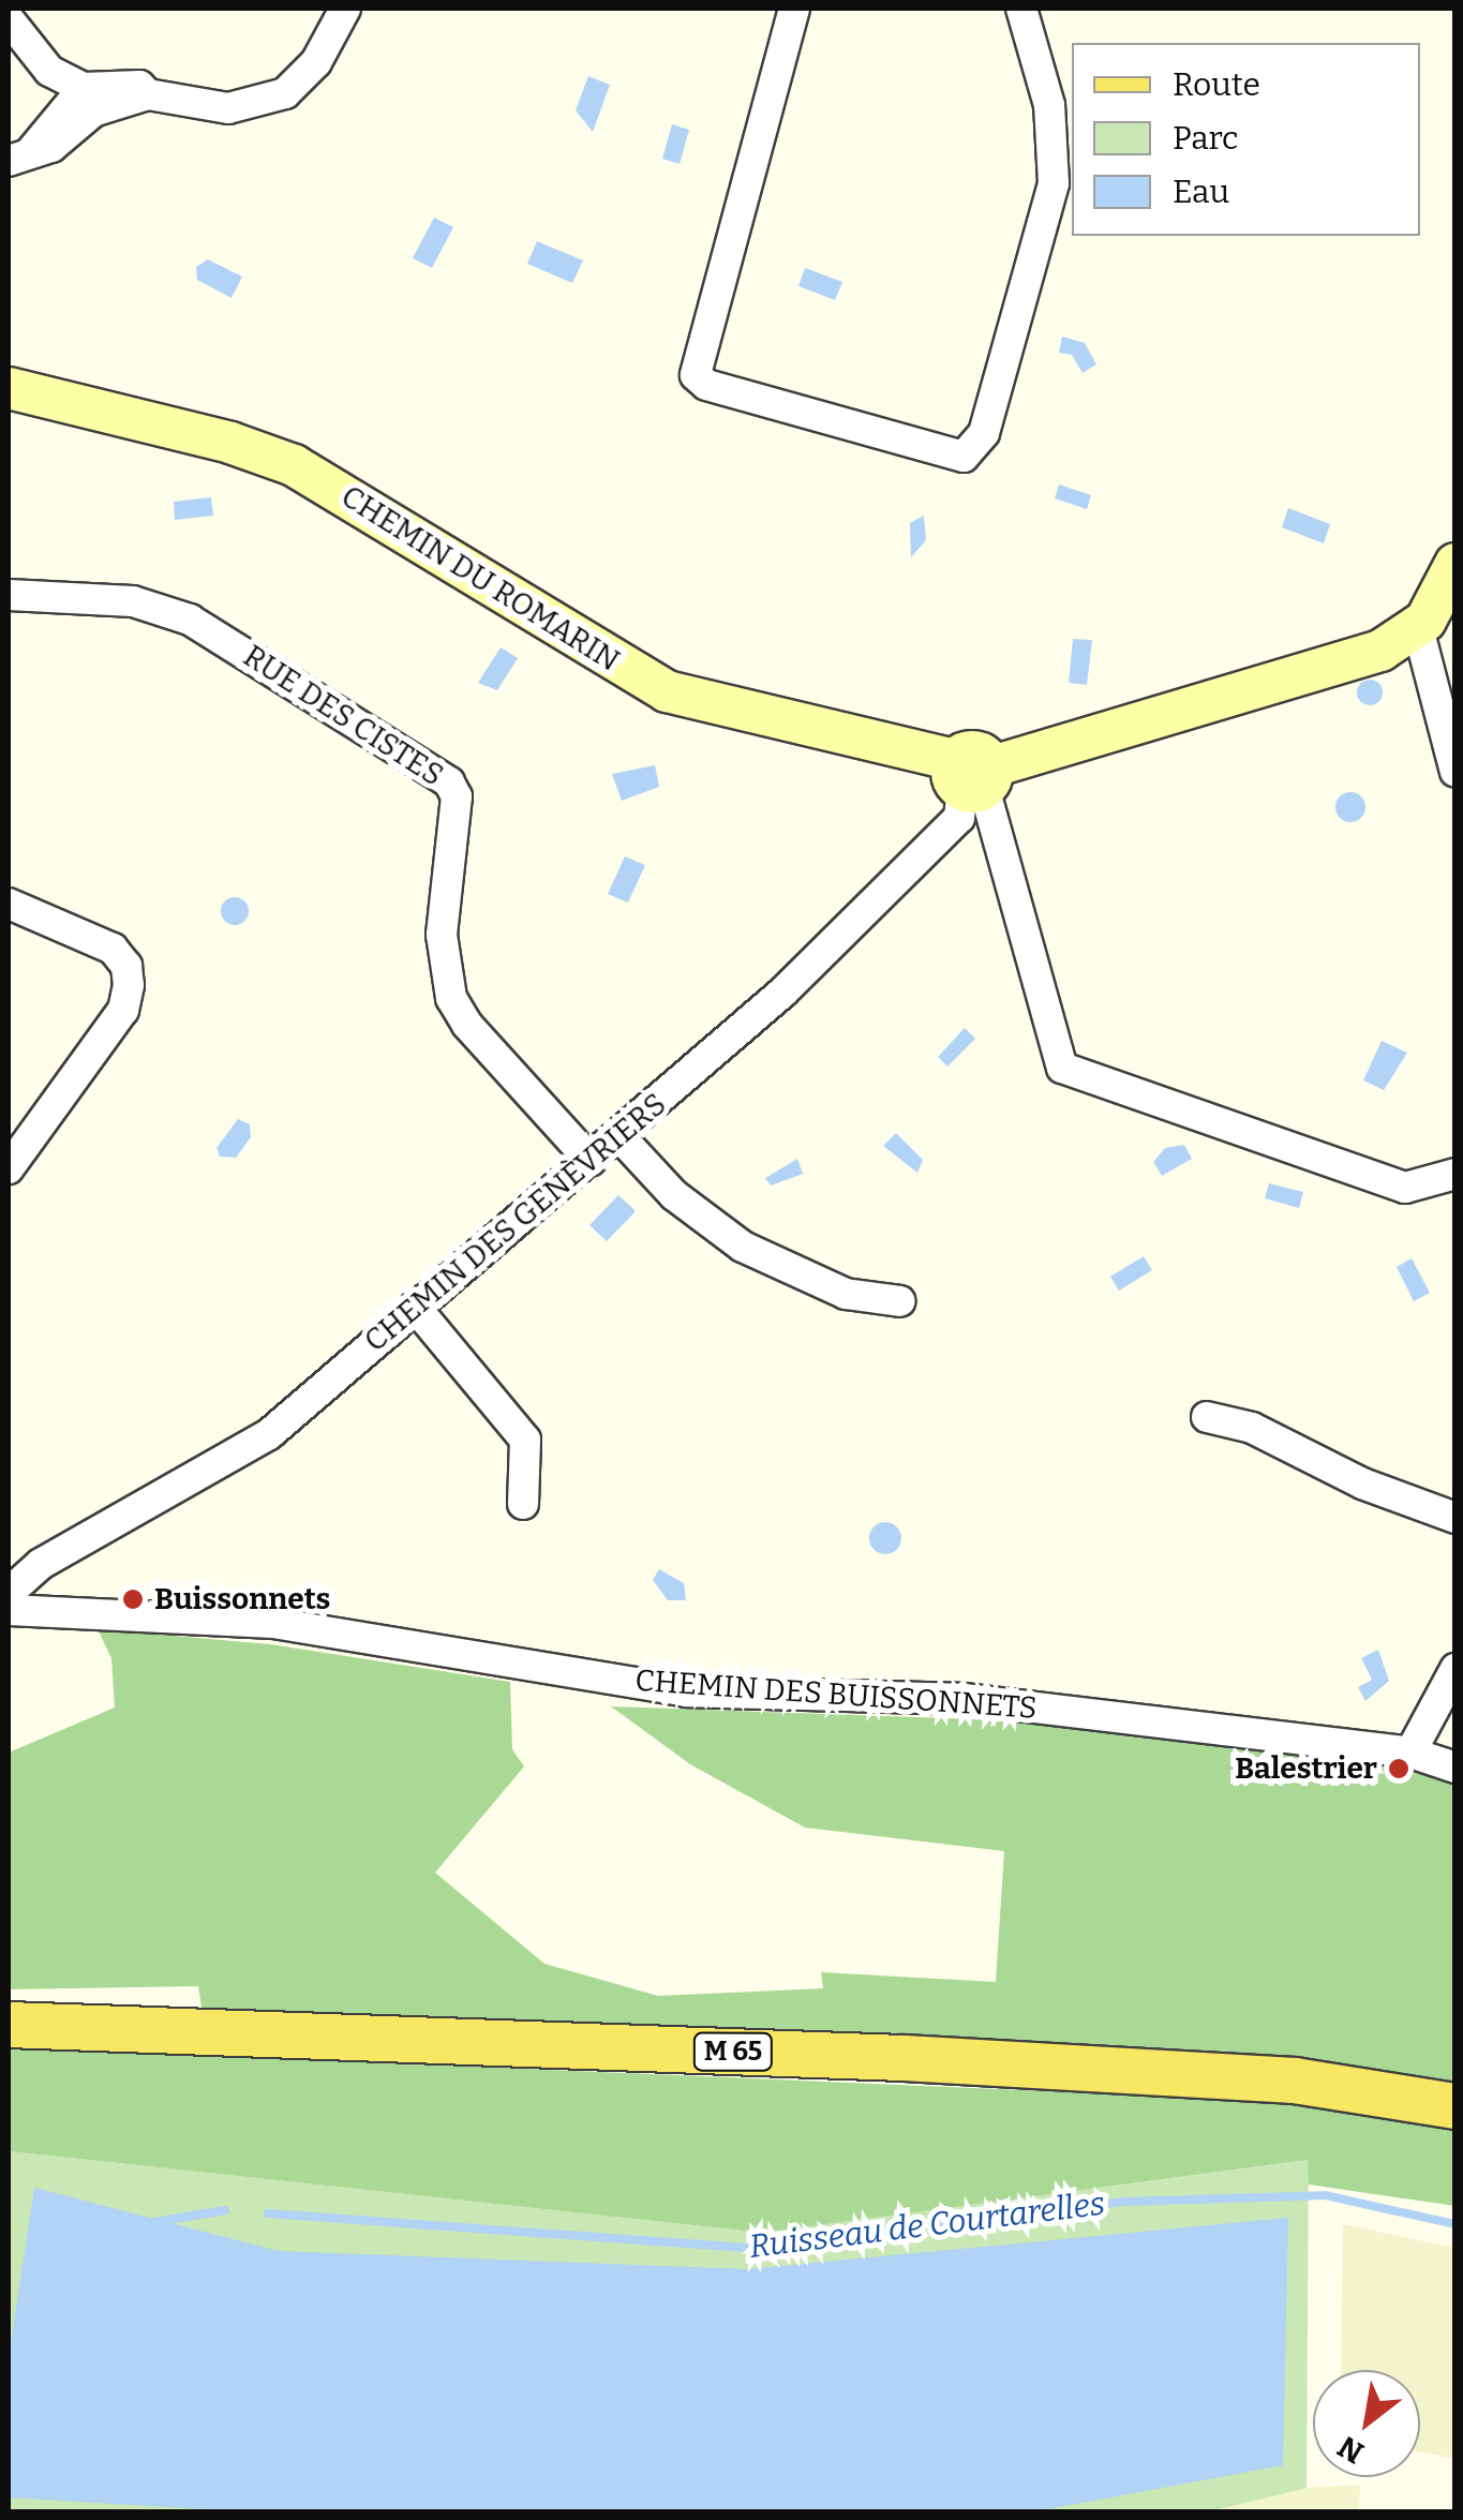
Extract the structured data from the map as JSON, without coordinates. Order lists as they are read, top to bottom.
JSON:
{
  "streets": {
    "main road": ["M 65"],
    "street": [
      "CHEMIN DU ROMARIN",
      "RUE DES CISTES",
      "CHEMIN DES GENÈVRIERS",
      "CHEMIN DES BUISSONNETS"
    ]
  },
  "crossings": [
    ["CHEMIN DU ROMARIN", "CHEMIN DES GENÈVRIERS"],
    ["RUE DES CISTES", "CHEMIN DES GENÈVRIERS"]
  ],
  "water": ["Ruisseau de Courtarelles"],
  "places": ["Buissonnets", "Balestrier"],
  "legend": ["Route", "Parc", "Eau"],
  "north": "bottom left"
}
